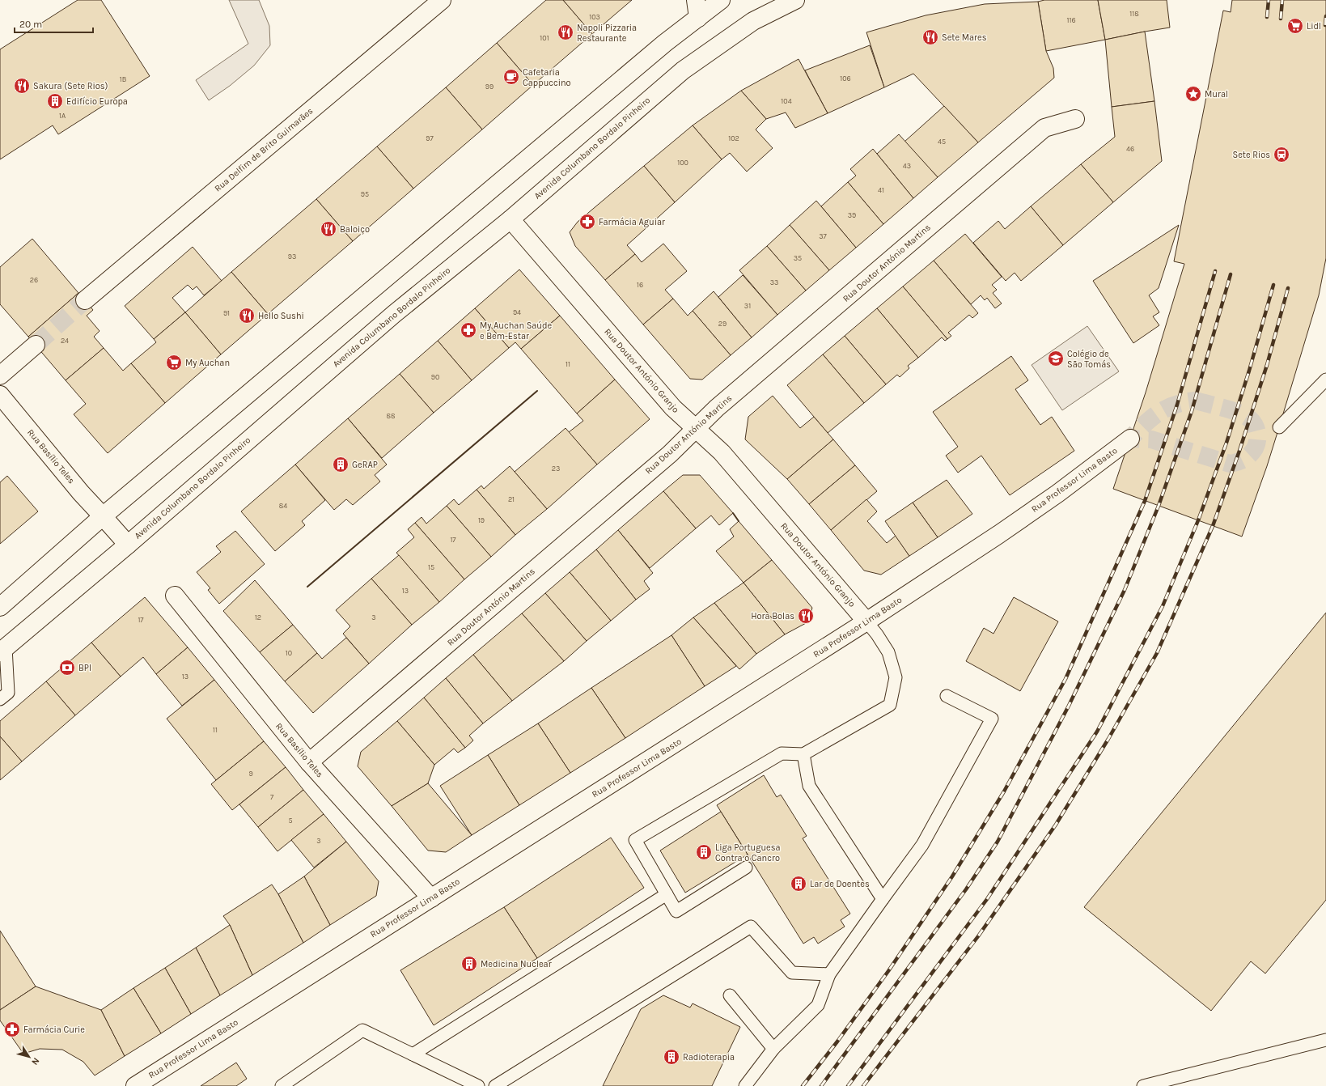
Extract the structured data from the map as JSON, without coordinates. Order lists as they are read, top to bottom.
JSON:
{
  "streets": {
    "street": [
      "Avenida Columbano Bordalo Pinheiro",
      "Rua Delfim de Brito Guimarães",
      "Rua Doutor António Martins",
      "Rua Doutor António Granjo",
      "Rua Basílio Teles",
      "Rua Professor Lima Basto"
    ]
  },
  "crossings": [
    ["Avenida Columbano Bordalo Pinheiro", "Rua Doutor António Granjo"],
    ["Avenida Columbano Bordalo Pinheiro", "Rua Basílio Teles"],
    ["Rua Doutor António Martins", "Rua Doutor António Granjo"],
    ["Rua Doutor António Martins", "Rua Basílio Teles"],
    ["Rua Doutor António Granjo", "Rua Professor Lima Basto"],
    ["Rua Basílio Teles", "Rua Professor Lima Basto"]
  ],
  "places": {
    "supermarket": ["Lidl", "My Auchan"],
    "restaurant": [
      "Napoli Pizzaria Restaurante",
      "Sete Mares",
      "Sakura (Sete Rios)",
      "Baloiço",
      "Hello Sushi",
      "Hora Bolas"
    ],
    "cafe": ["Cafetaria Cappuccino"],
    "place": ["Mural"],
    "building": [
      "Edifício Europa",
      "GeRAP",
      "Liga Portuguesa Contra o Cancro",
      "Lar de Doentes",
      "Medicina Nuclear",
      "Radioterapia"
    ],
    "station": ["Sete Rios"],
    "pharmacy": ["Farmácia Aguiar", "My Auchan Saúde e Bem-Estar", "Farmácia Curie"],
    "school or university": ["Colégio de São Tomás"],
    "bank": ["BPI"]
  },
  "house_numbers": [
    "118",
    "103",
    "116",
    "101",
    "106",
    "1B",
    "99",
    "104",
    "1A",
    "97",
    "102",
    "45",
    "46",
    "100",
    "43",
    "41",
    "95",
    "39",
    "37",
    "93",
    "35",
    "26",
    "33",
    "16",
    "31",
    "94",
    "91",
    "29",
    "24",
    "11",
    "90",
    "88",
    "23",
    "21",
    "84",
    "19",
    "17",
    "15",
    "13",
    "12",
    "3",
    "17",
    "10",
    "13",
    "11",
    "9",
    "7",
    "5",
    "3"
  ],
  "scale_bar": "20 m",
  "north": "bottom right"
}
